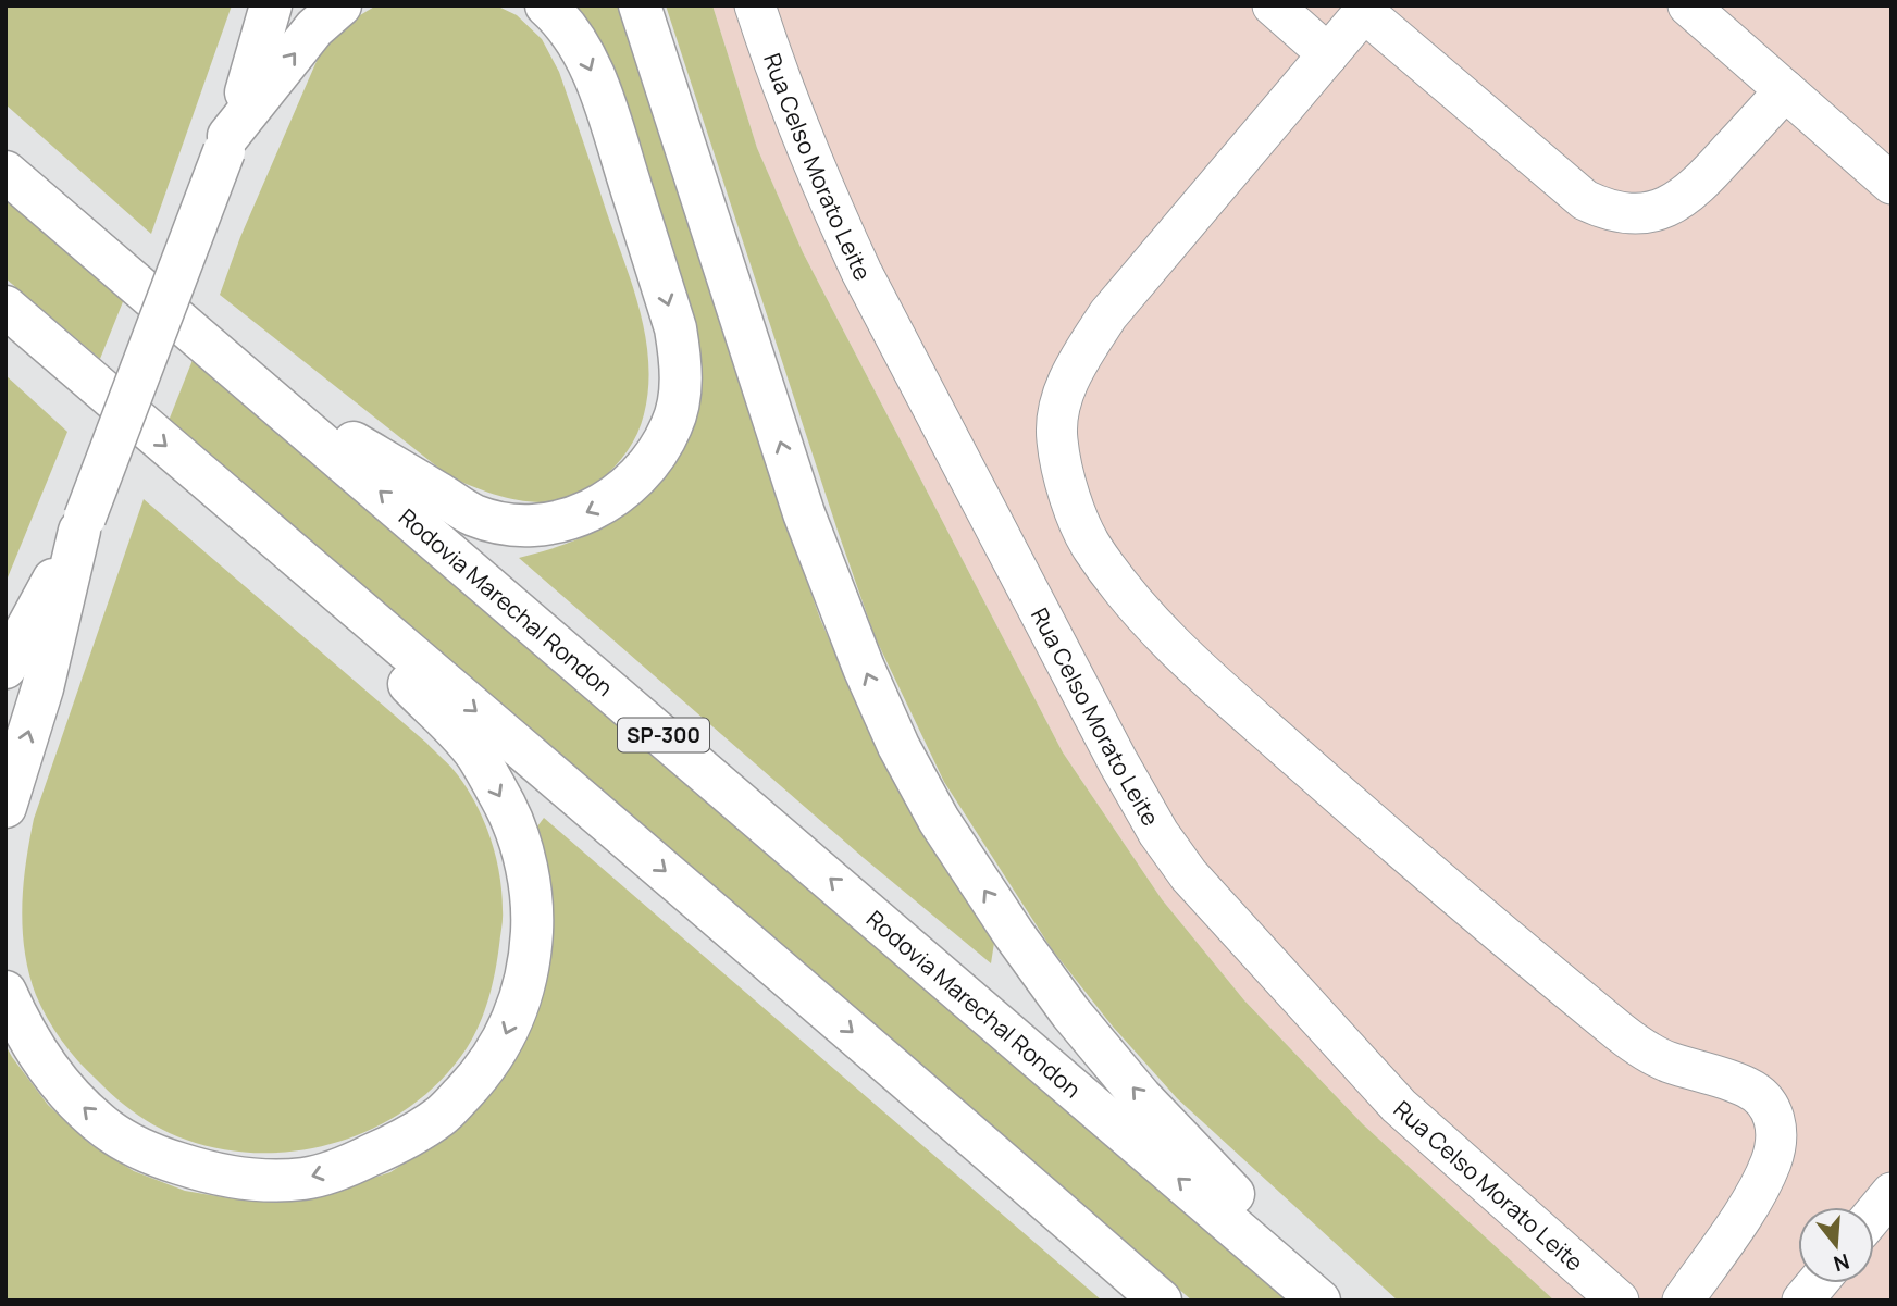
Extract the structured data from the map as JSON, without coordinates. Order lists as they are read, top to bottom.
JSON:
{
  "streets": {
    "main road": ["Rodovia Marechal Rondon", "SP-300"],
    "lane": ["Rua Celso Morato Leite"]
  },
  "north": "bottom"
}
